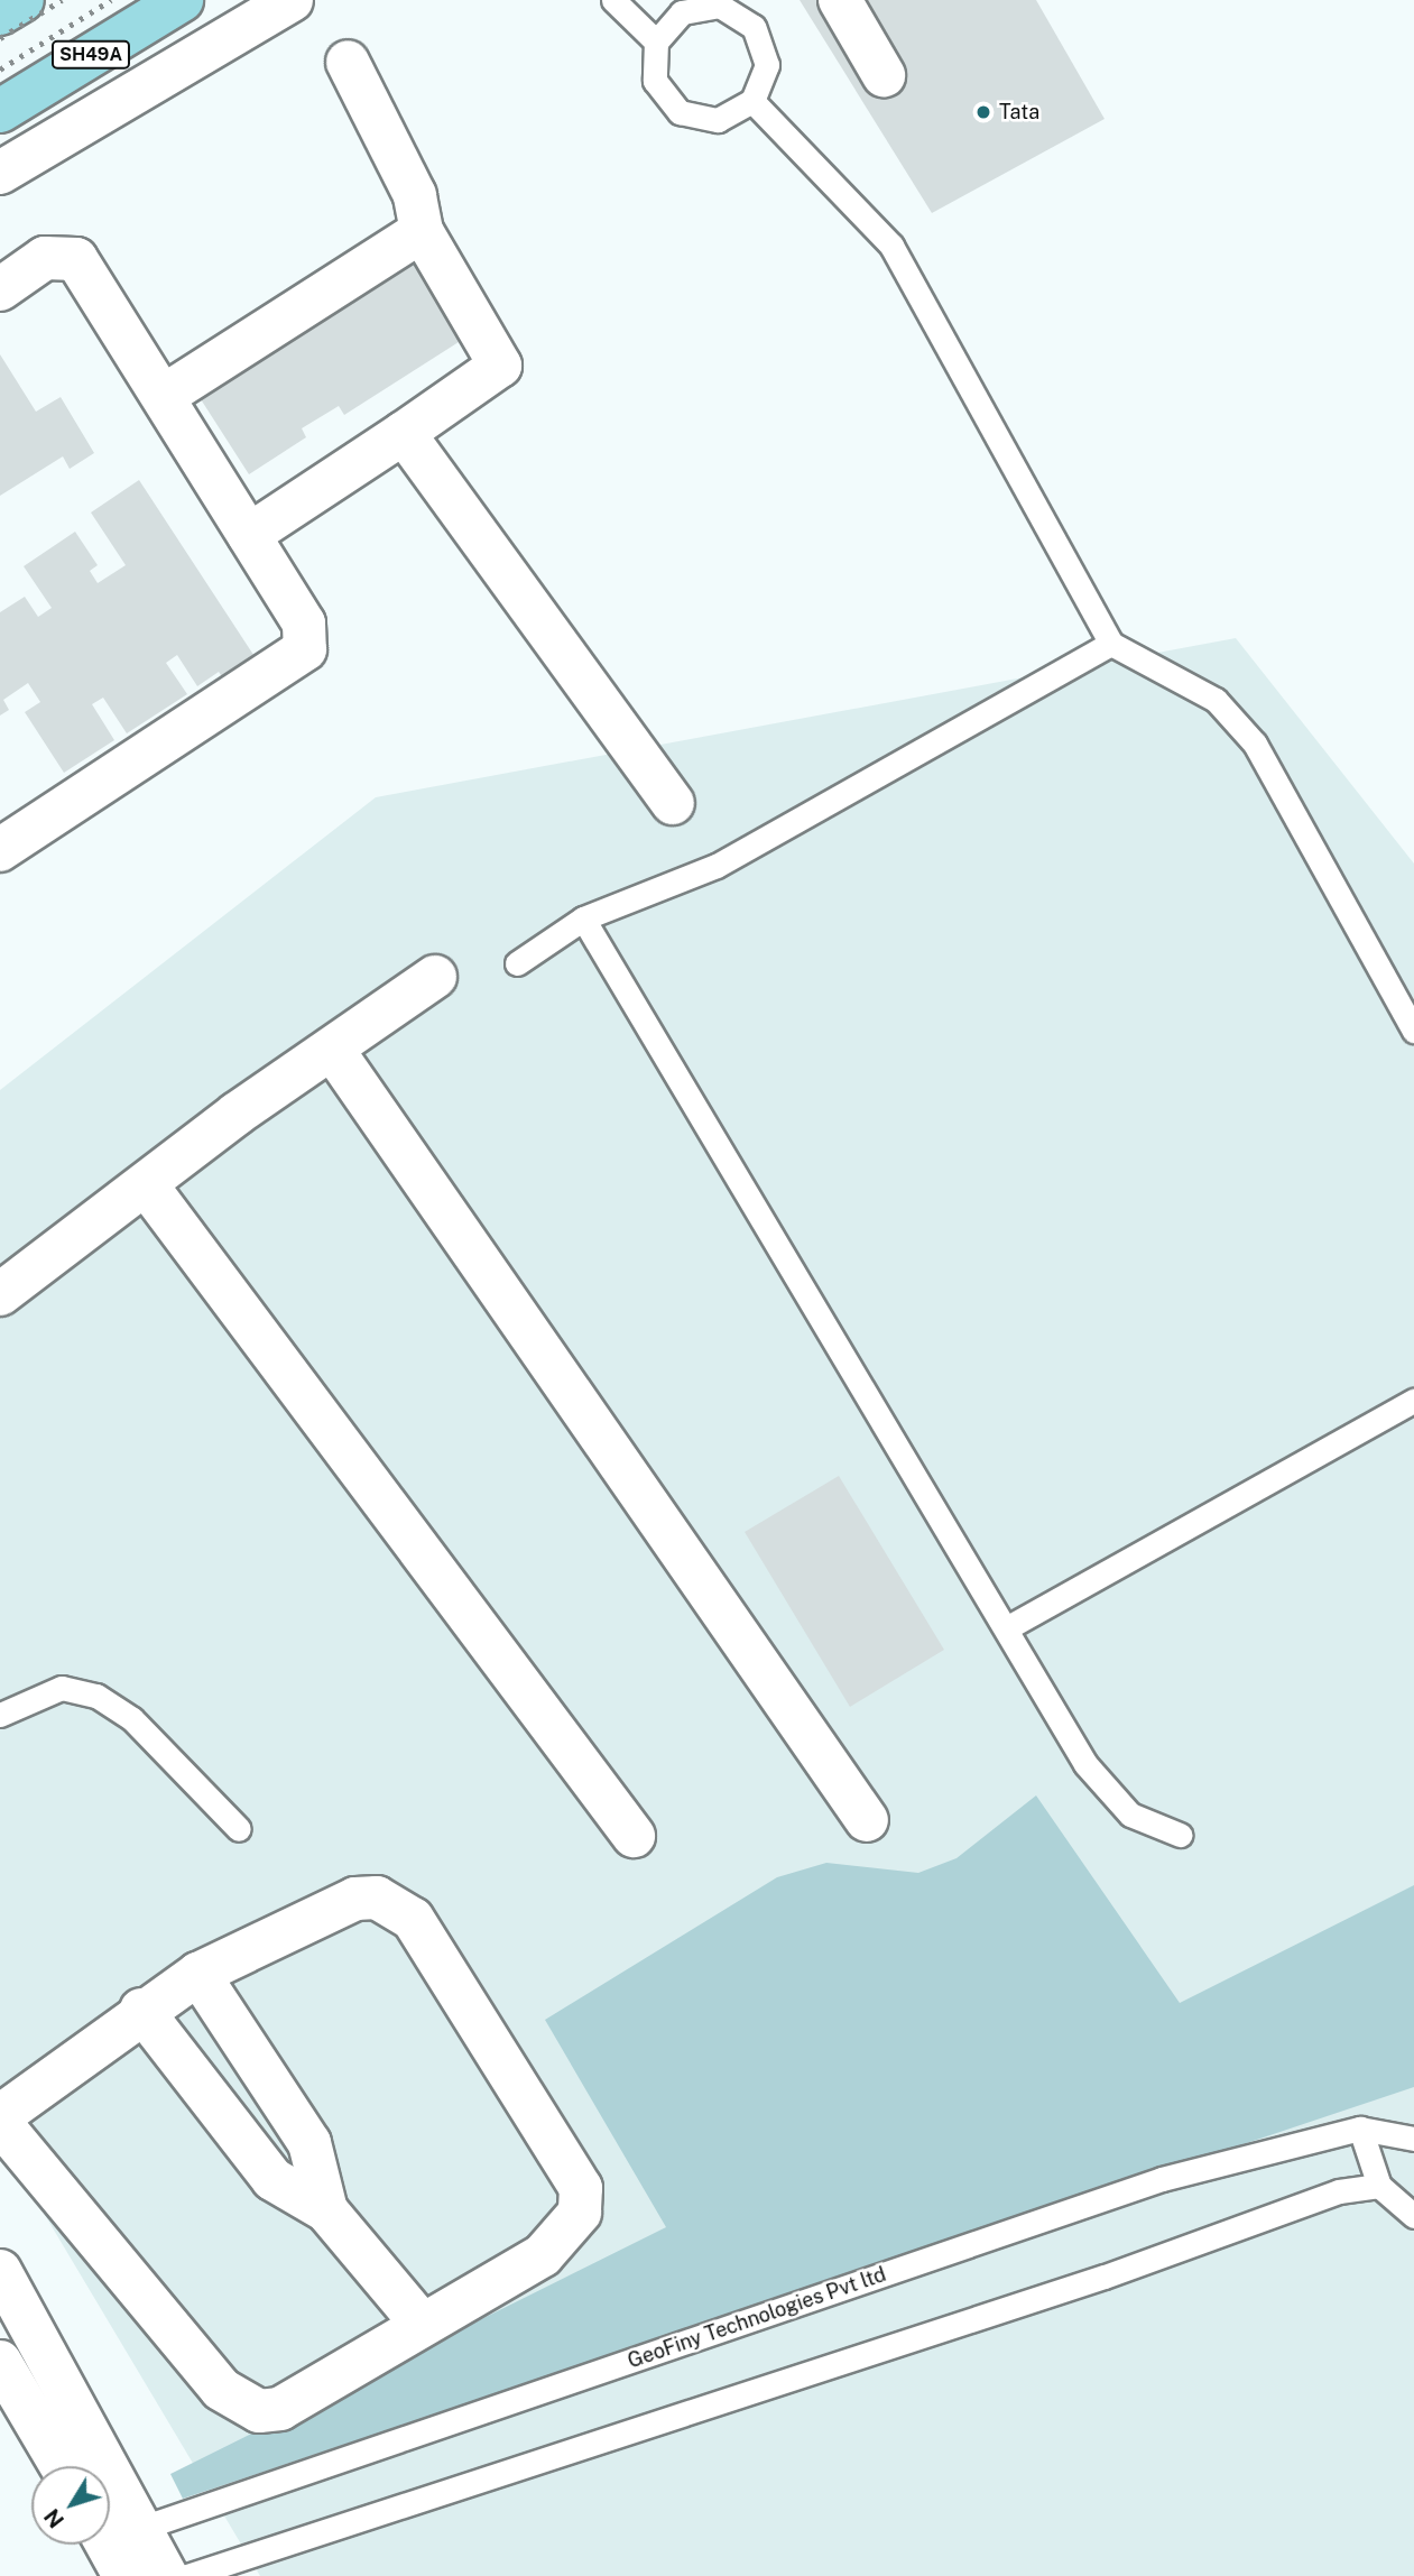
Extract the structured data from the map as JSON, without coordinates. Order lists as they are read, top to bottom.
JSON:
{
  "streets": {
    "main road": ["SH49A"],
    "lane": ["GeoFiny Technologies Pvt ltd"]
  },
  "places": ["Tata"],
  "north": "bottom left"
}
